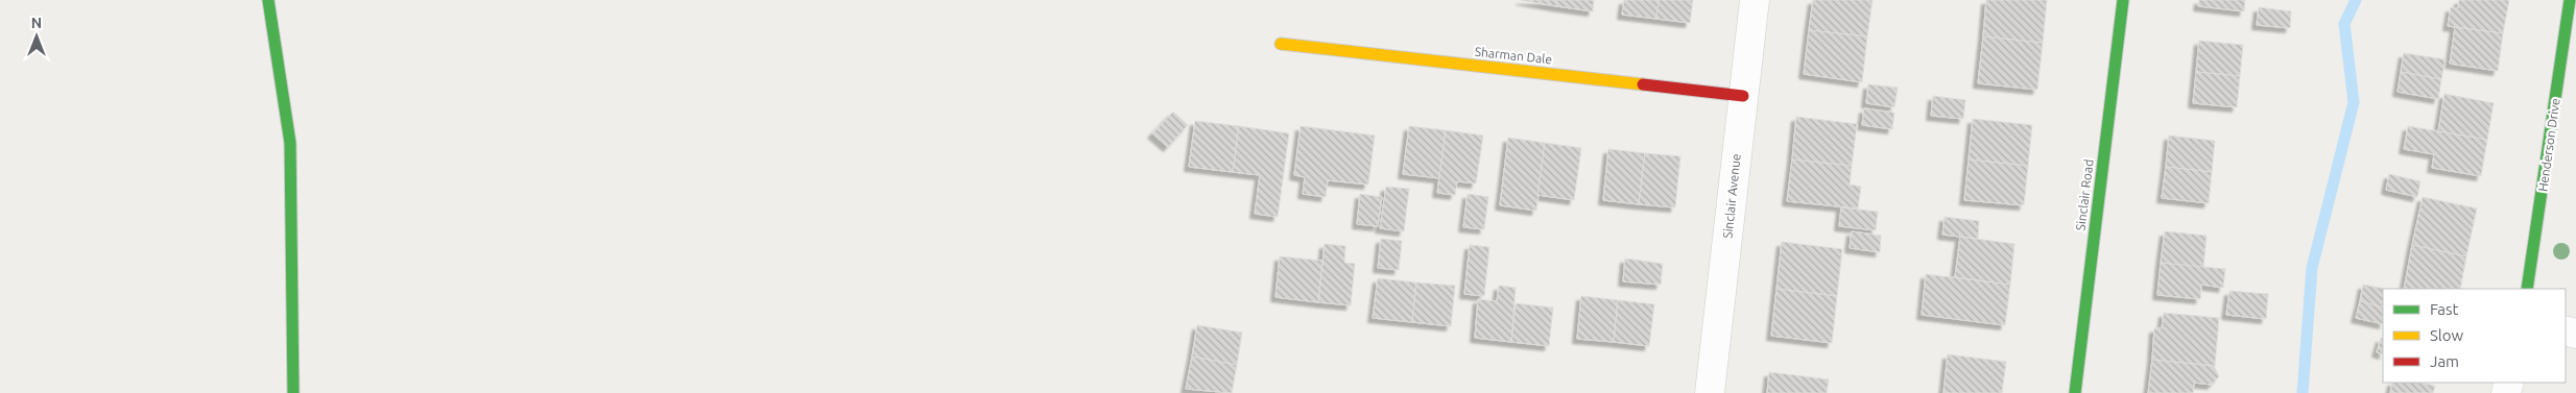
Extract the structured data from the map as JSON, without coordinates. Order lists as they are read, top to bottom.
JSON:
{
  "streets": {
    "street": [
      "Sharman Dale",
      "Henderson Drive",
      "Sinclair Road",
      "Sinclair Avenue"
    ]
  },
  "crossings": [
    ["Sharman Dale", "Sinclair Avenue"]
  ],
  "legend": ["Fast", "Slow", "Jam"],
  "north": "top"
}
